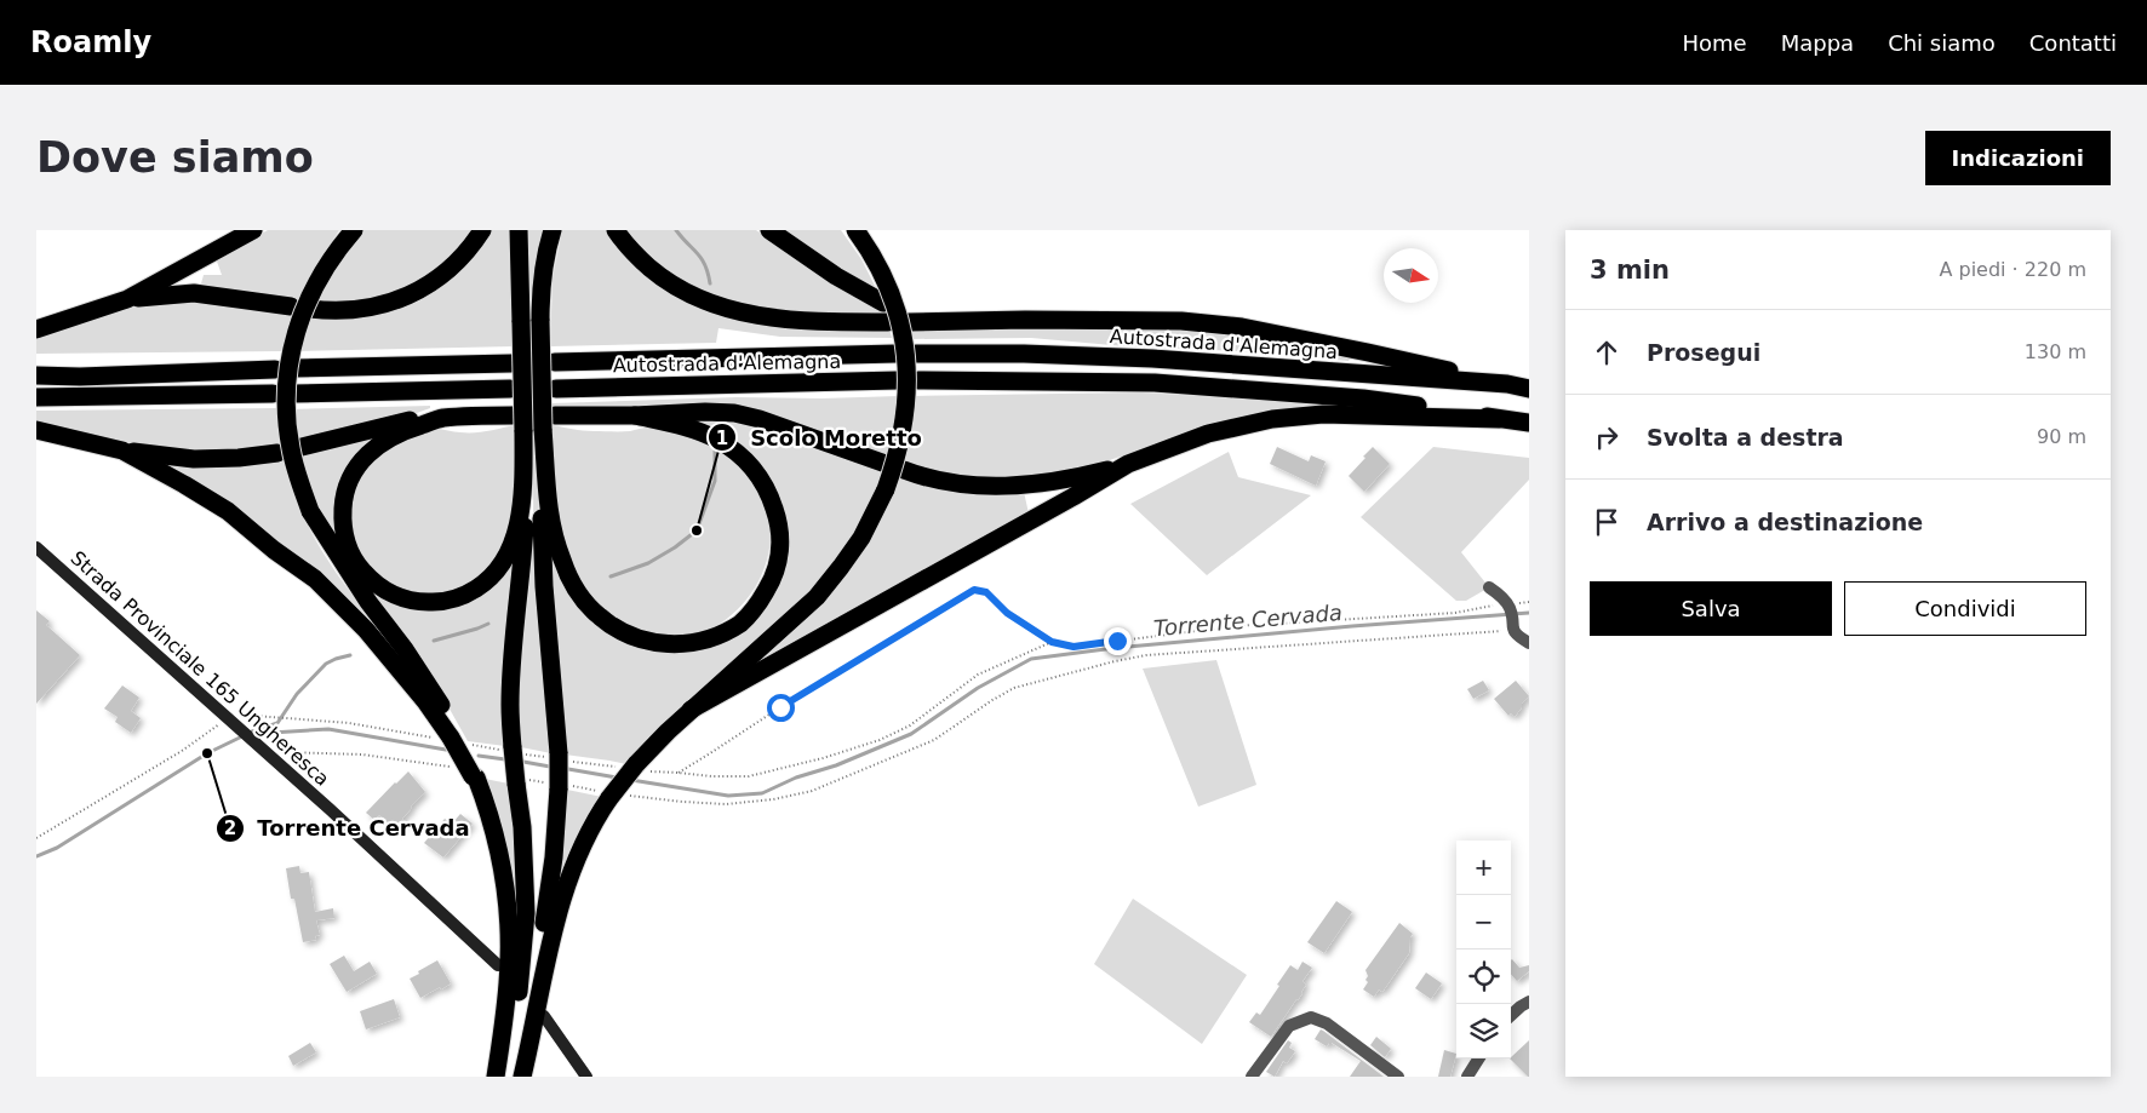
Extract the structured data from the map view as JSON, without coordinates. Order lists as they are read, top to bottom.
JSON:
{
  "streets": {
    "highway": ["Autostrada d'Alemagna"],
    "main road": ["Strada Provinciale 165 Ungheresca"]
  },
  "water": ["Torrente Cervada"],
  "places": ["Scolo Moretto", "Torrente Cervada"],
  "north": "right",
  "page": {
    "header": "Roamly",
    "nav": [
      "Home",
      "Mappa",
      "Chi siamo",
      "Contatti"
    ],
    "buttons": [
      "Indicazioni",
      ["Salva", "Condividi"]
    ],
    "title": "Dove siamo",
    "heading": ["3 min", "A piedi · 220 m"],
    "list": [
      ["Prosegui", "130 m"],
      ["Svolta a destra", "90 m"],
      "Arrivo a destinazione"
    ],
    "map_buttons": ["+", "−"]
  }
}
